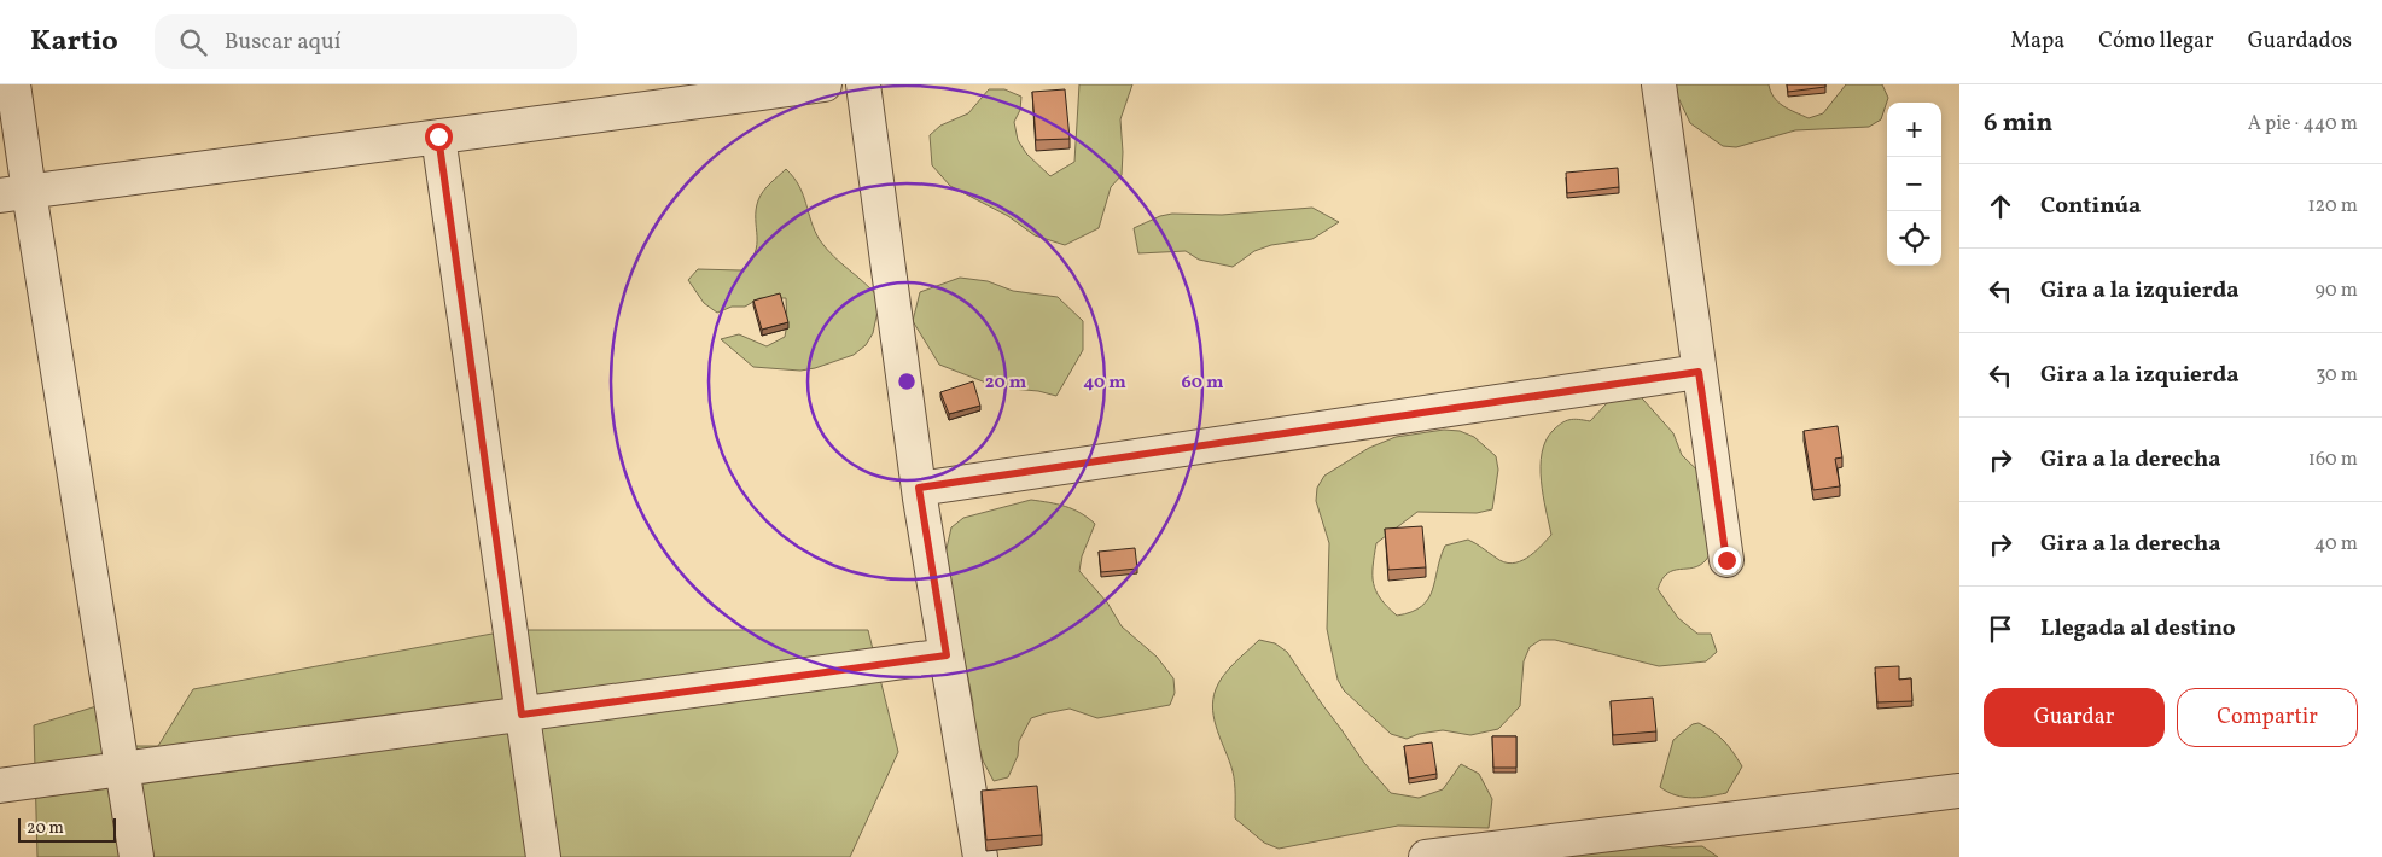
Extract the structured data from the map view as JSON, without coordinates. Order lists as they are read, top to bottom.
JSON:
{
  "scale_bar": "20 m",
  "page": {
    "header": "Kartio",
    "search": "Buscar aquí",
    "nav": ["Mapa", "Cómo llegar", "Guardados"],
    "heading": ["6 min", "A pie · 440 m"],
    "map_buttons": ["+", "−"],
    "list": [
      ["Continúa", "120 m"],
      ["Gira a la izquierda", "90 m"],
      ["Gira a la izquierda", "30 m"],
      ["Gira a la derecha", "160 m"],
      ["Gira a la derecha", "40 m"],
      "Llegada al destino"
    ],
    "buttons": ["Guardar", "Compartir"],
    "scale": "20 m"
  },
  "rings": ["20 m", "40 m", "60 m"]
}
